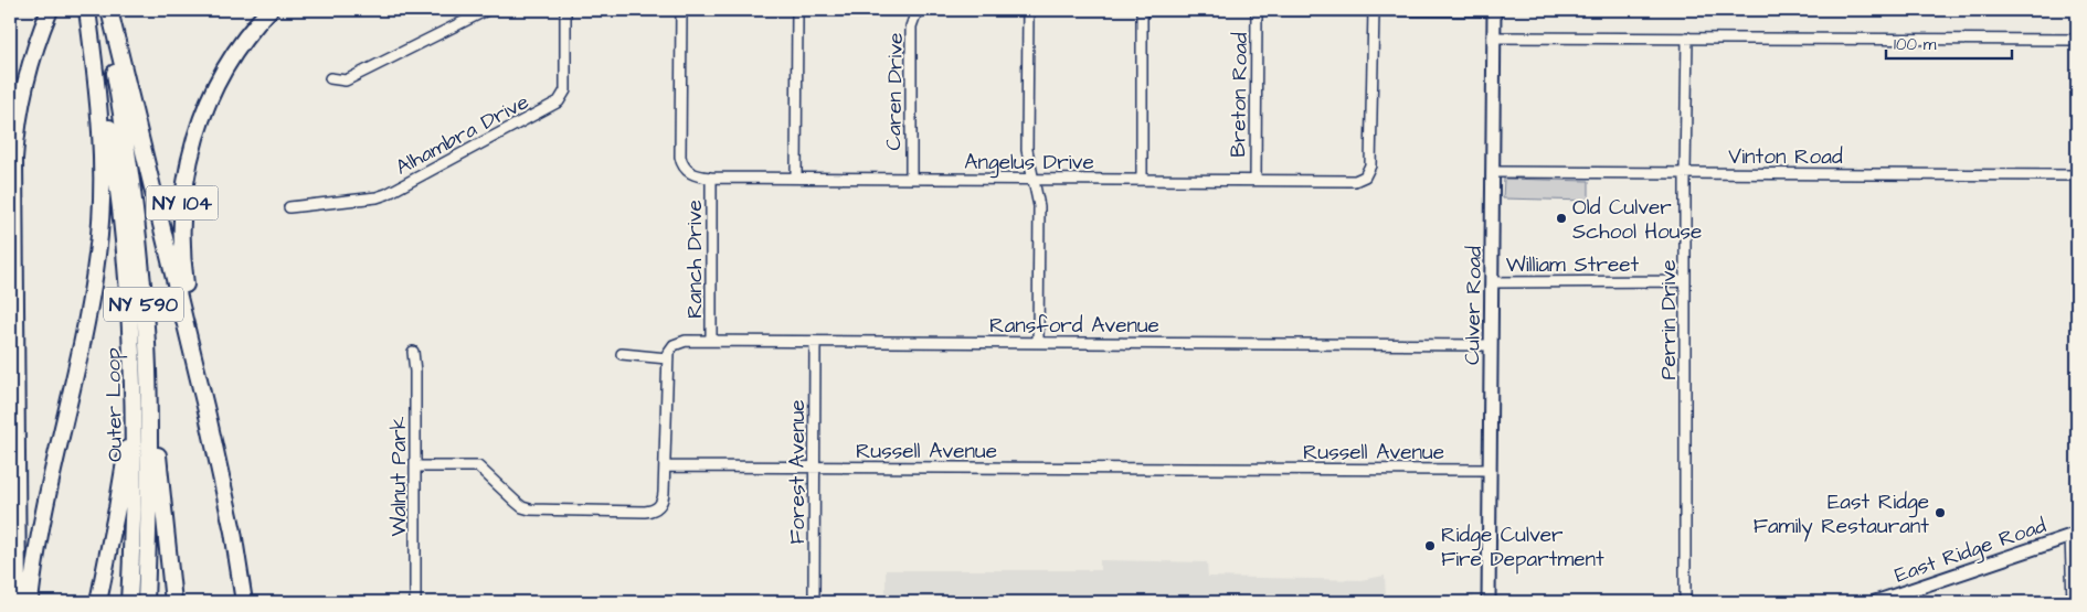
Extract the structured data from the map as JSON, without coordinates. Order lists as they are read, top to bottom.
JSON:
{
  "streets": {
    "highway": ["NY 104", "NY 590", "Outer Loop"],
    "main road": ["Culver Road", "East Ridge Road"],
    "street": [
      "Caren Drive",
      "Breton Road",
      "Alhambra Drive",
      "Vinton Road",
      "Angelus Drive",
      "Ranch Drive",
      "William Street",
      "Perrin Drive",
      "Ransford Avenue",
      "Russell Avenue",
      "Forest Avenue",
      "Walnut Park"
    ]
  },
  "crossings": [
    ["Caren Drive", "Angelus Drive"],
    ["Breton Road", "Angelus Drive"],
    ["Vinton Road", "Culver Road"],
    ["Vinton Road", "Perrin Drive"],
    ["Angelus Drive", "Ranch Drive"],
    ["Ranch Drive", "Ransford Avenue"],
    ["William Street", "Culver Road"],
    ["William Street", "Perrin Drive"],
    ["Culver Road", "Ransford Avenue"],
    ["Culver Road", "Russell Avenue"],
    ["Ransford Avenue", "Forest Avenue"],
    ["Russell Avenue", "Forest Avenue"]
  ],
  "places": ["Old Culver School House", "East Ridge Family Restaurant", "Ridge Culver Fire Department"],
  "scale_bar": "100 m"
}
